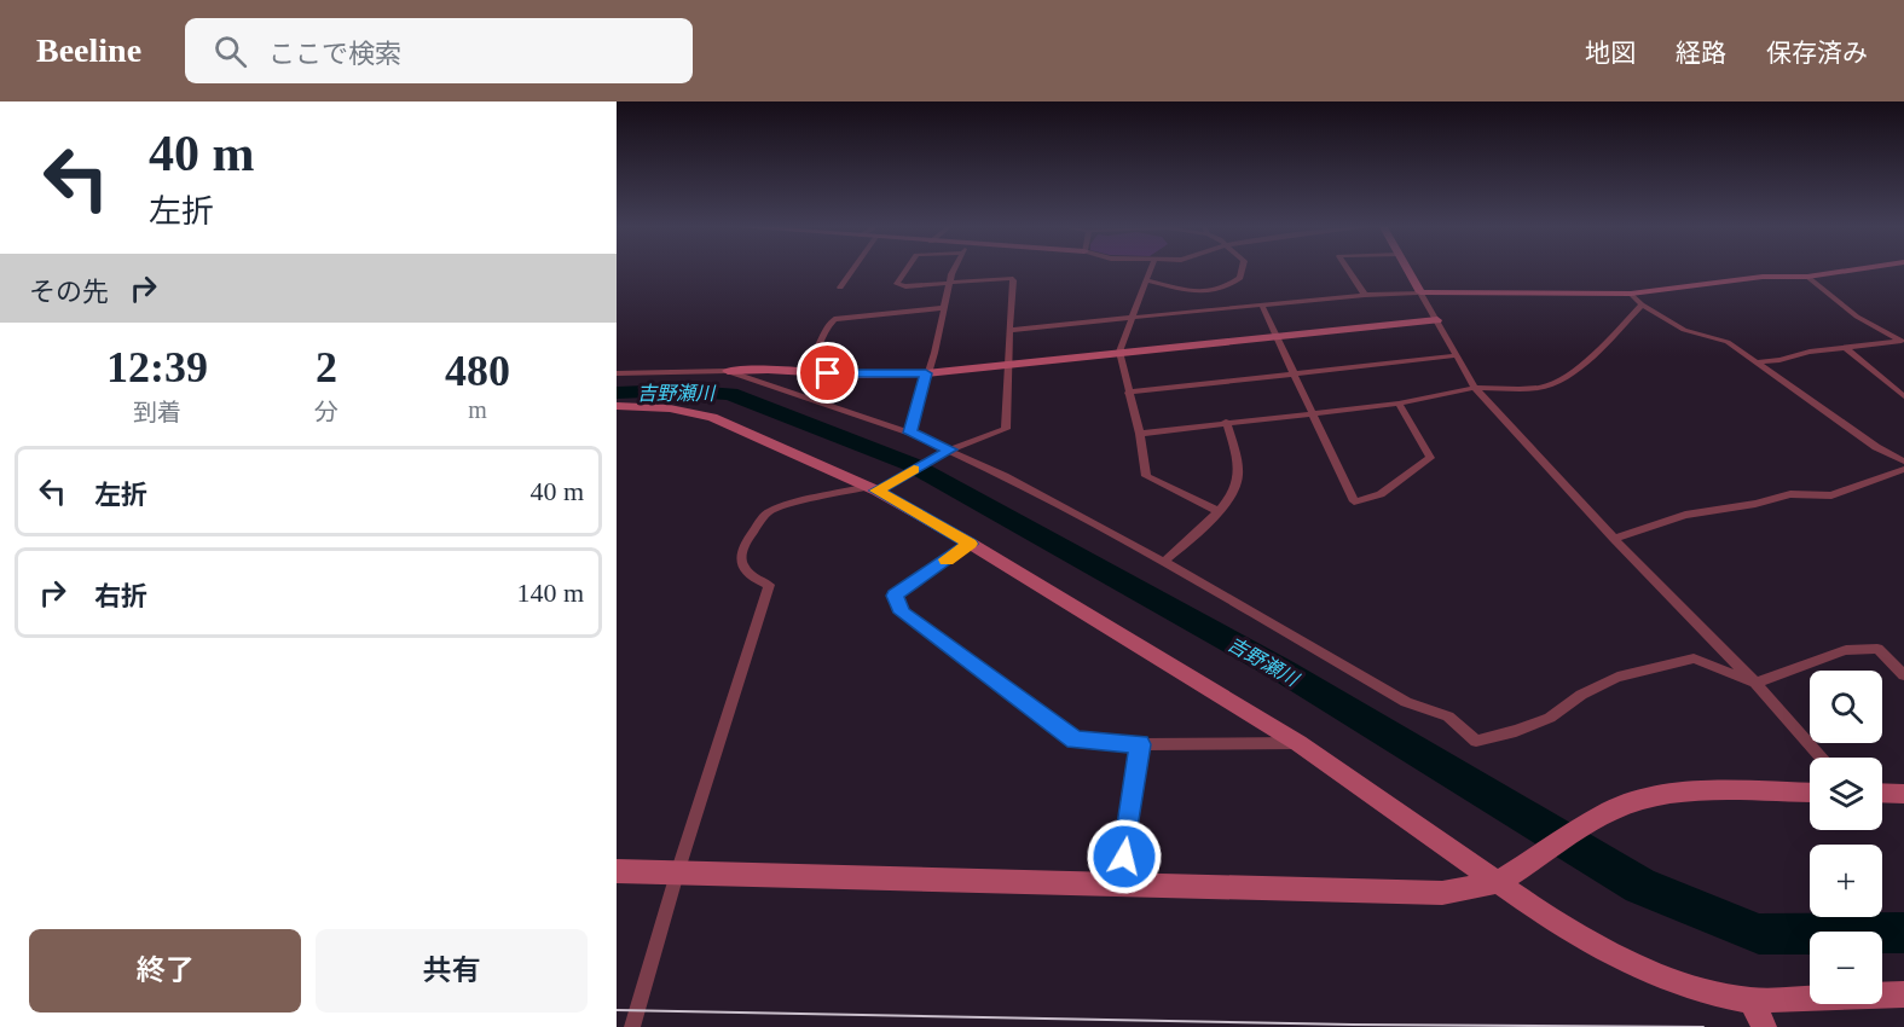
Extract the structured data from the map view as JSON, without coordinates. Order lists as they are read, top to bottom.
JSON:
{
  "water": ["吉野瀬川"],
  "page": {
    "header": "Beeline",
    "search": "ここで検索",
    "nav": ["地図", "経路", "保存済み"],
    "turn": ["40 m", "左折"],
    "then": "その先",
    "eta": [
      "12:39",
      "到着",
      "2",
      "分",
      "480",
      "m"
    ],
    "list": [
      {
        "name": "左折",
        "value": "40 m"
      },
      {
        "name": "右折",
        "value": "140 m"
      }
    ],
    "map_buttons": ["+", "−"],
    "buttons": ["終了", "共有"]
  }
}
